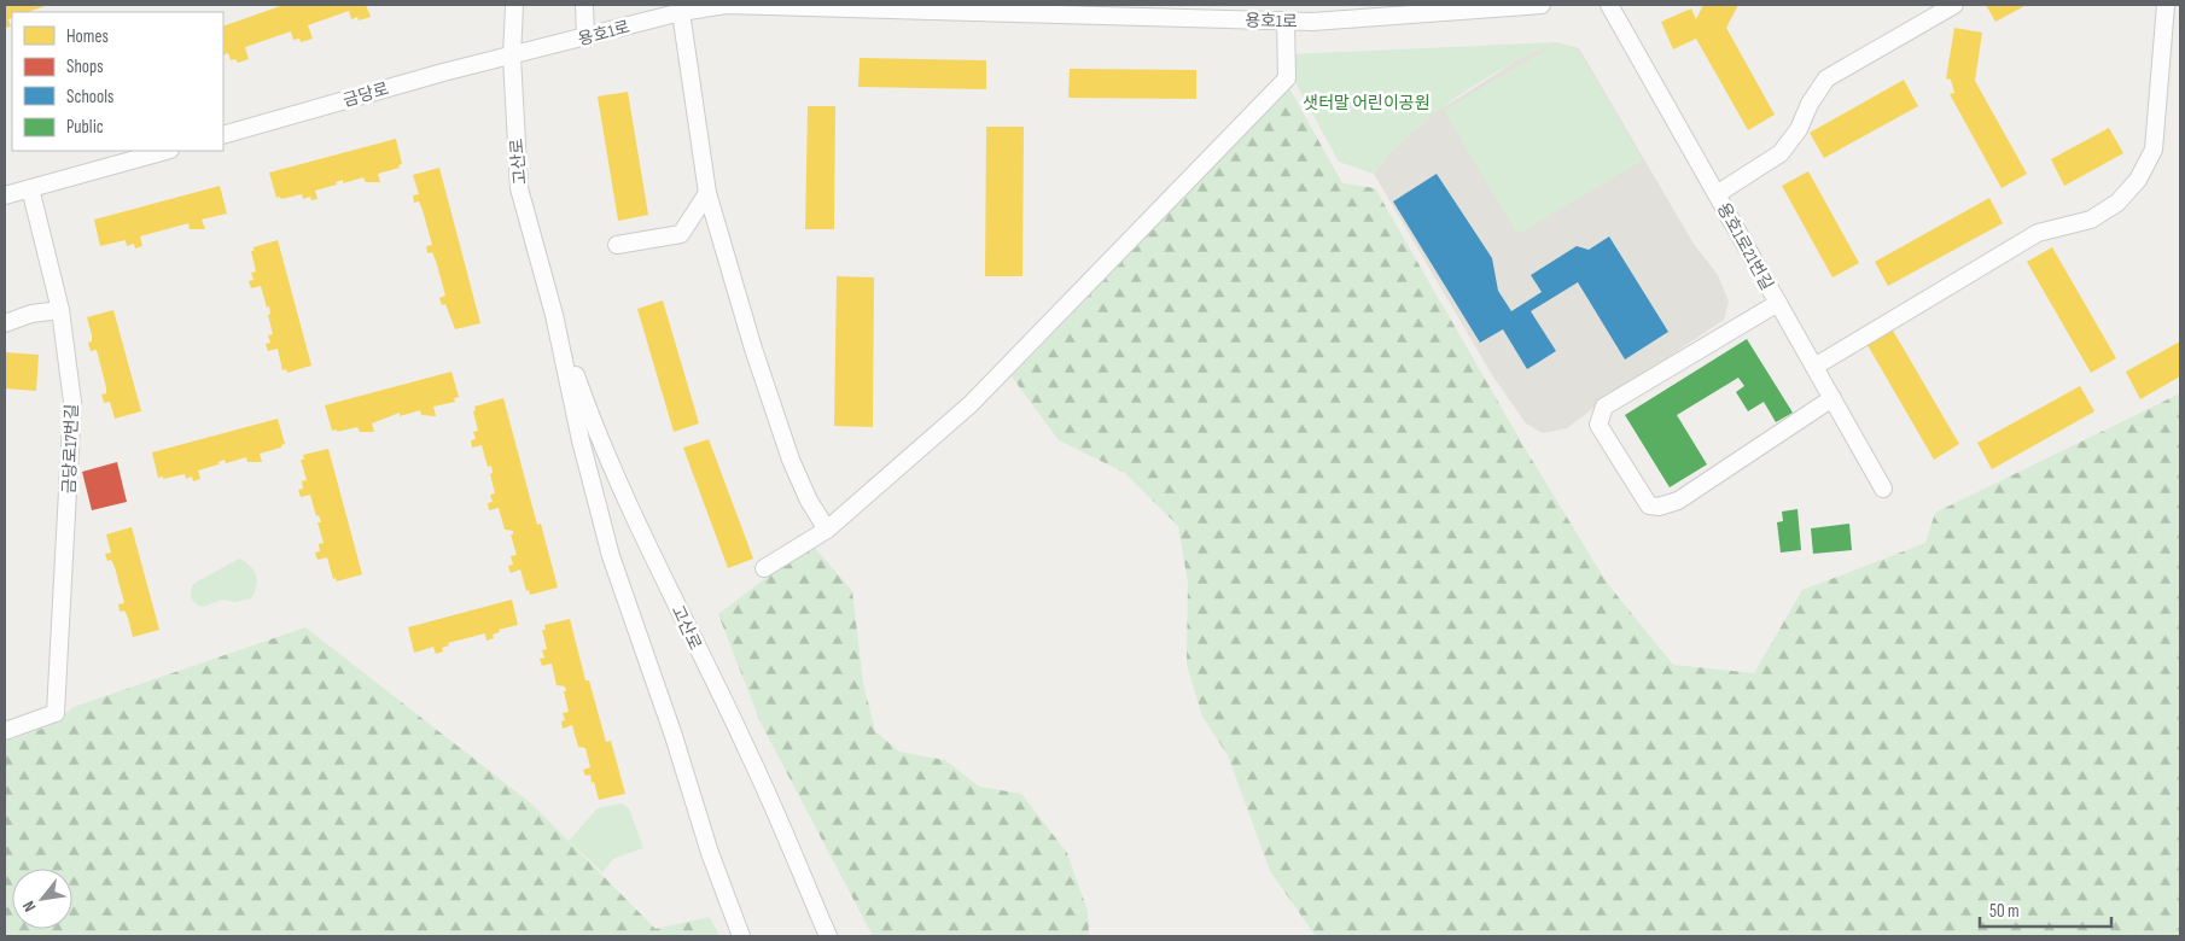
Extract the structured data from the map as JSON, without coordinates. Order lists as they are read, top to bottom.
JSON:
{
  "streets": {
    "street": [
      "용호1로",
      "금당로",
      "고산로",
      "용호1로21번길",
      "금당로17번길"
    ]
  },
  "crossings": [
    ["용호1로", "금당로"],
    ["용호1로", "고산로"],
    ["금당로", "고산로"]
  ],
  "parks": ["샛터말 어린이공원"],
  "legend": [
    "Homes",
    "Shops",
    "Schools",
    "Public"
  ],
  "scale_bar": "50 m",
  "north": "bottom left"
}
